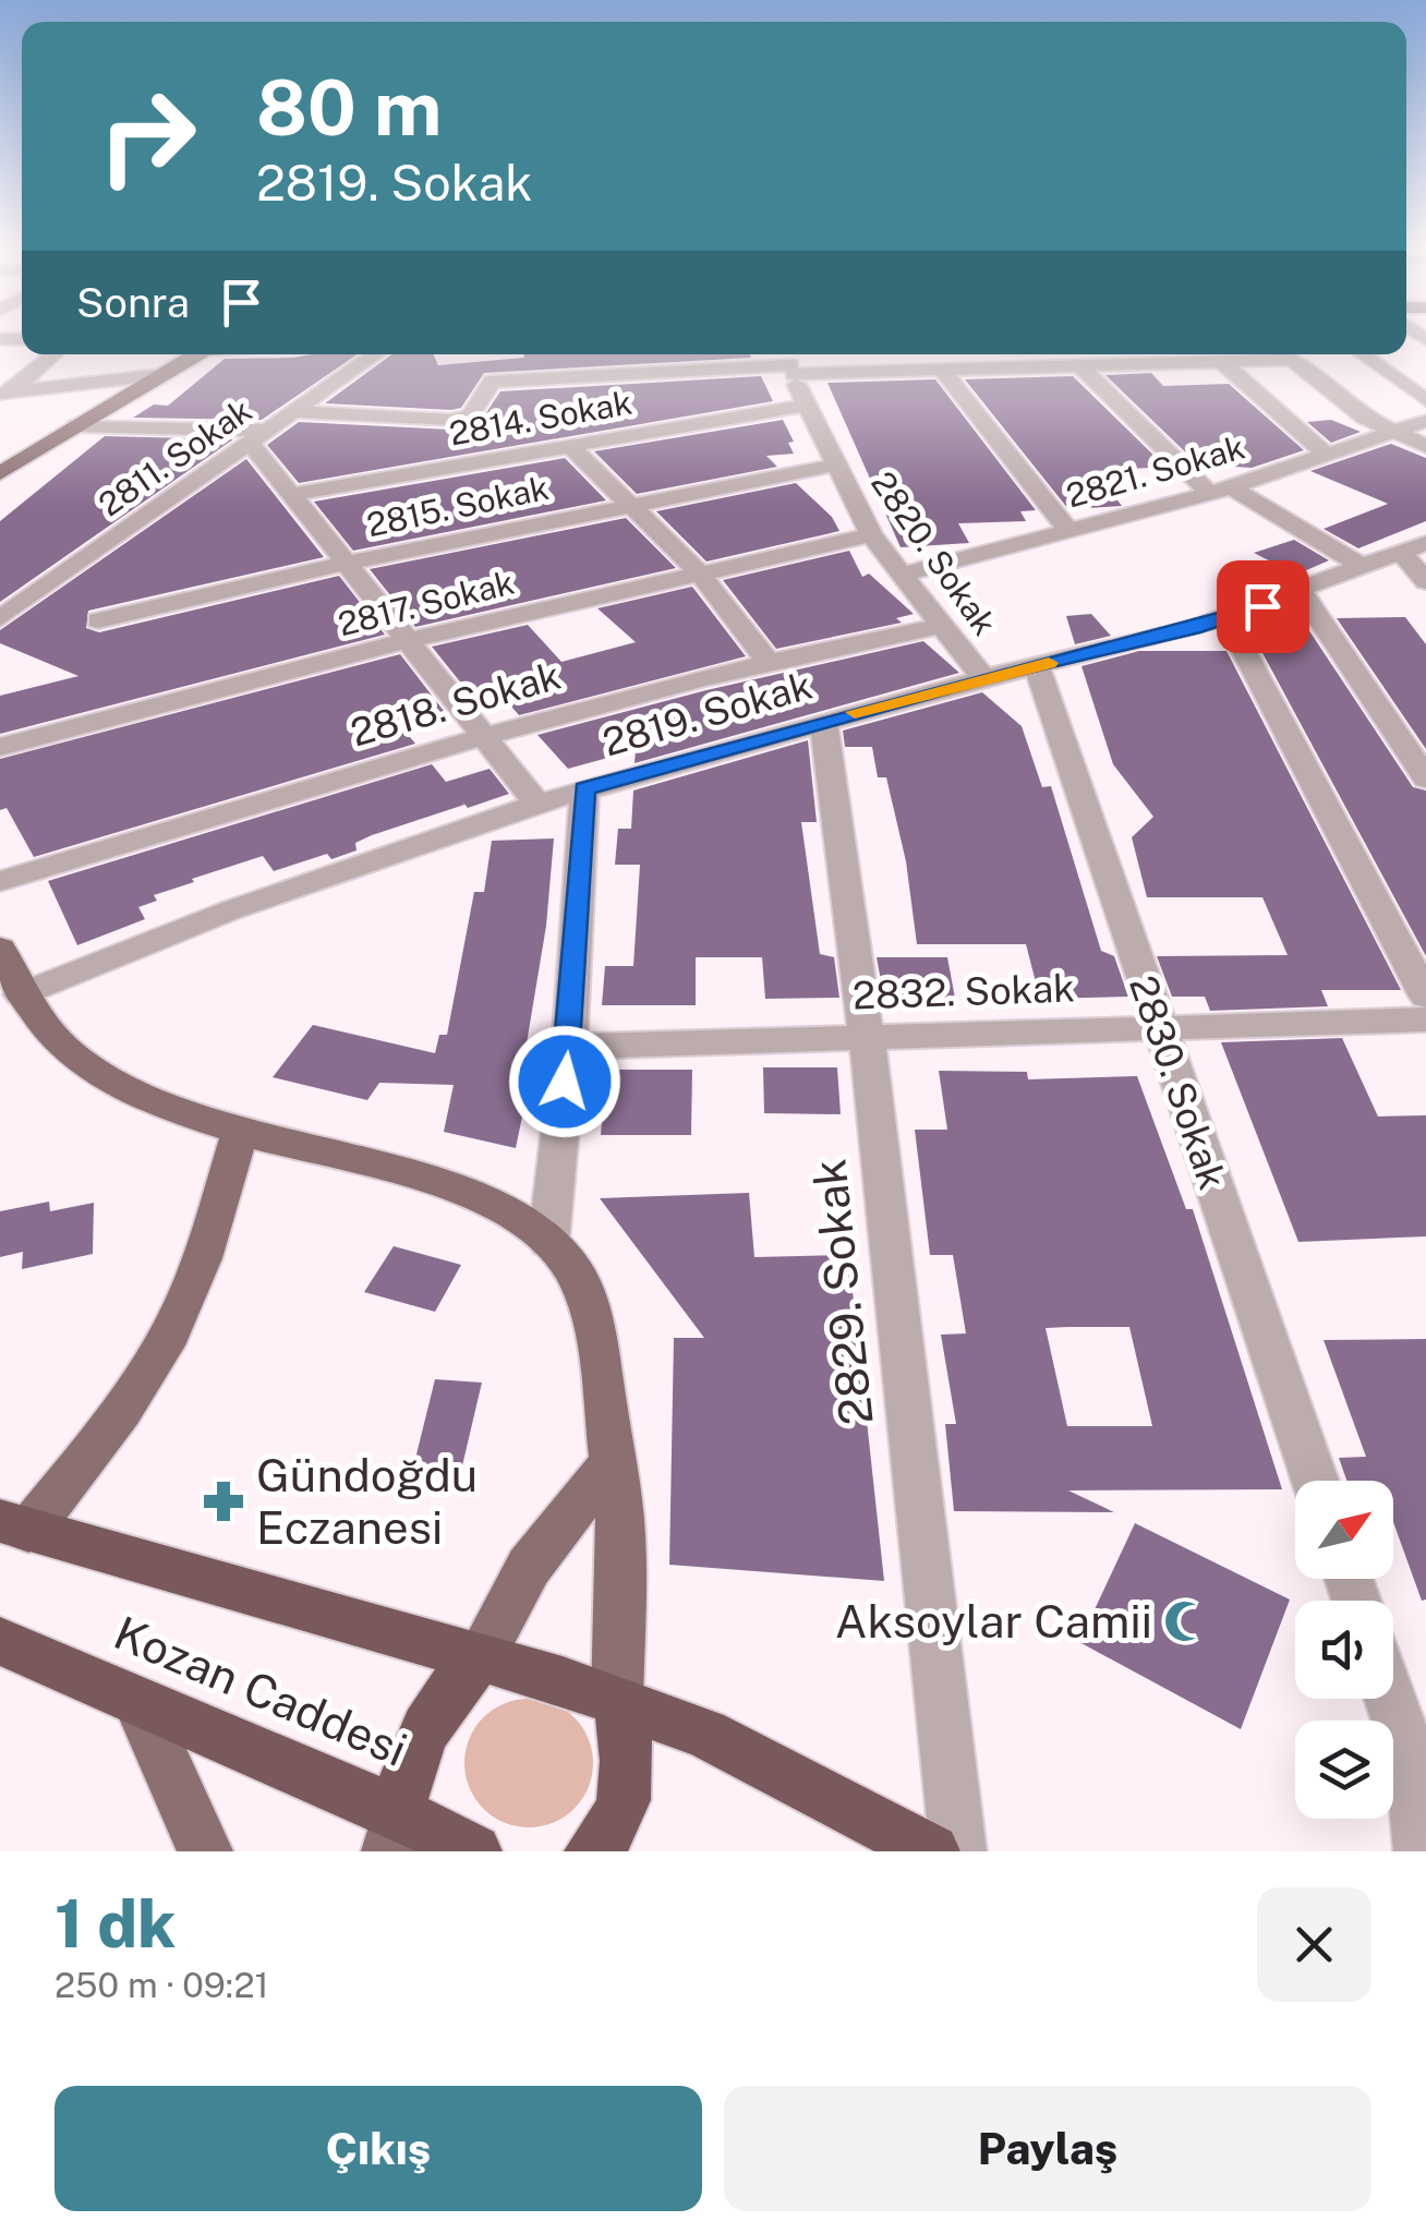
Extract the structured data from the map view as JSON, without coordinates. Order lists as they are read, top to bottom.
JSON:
{
  "streets": {
    "highway": ["Kozan Caddesi"],
    "street": [
      "2814. Sokak",
      "2811. Sokak",
      "2821. Sokak",
      "2815. Sokak",
      "2820. Sokak",
      "2817. Sokak",
      "2818. Sokak",
      "2819. Sokak",
      "2832. Sokak",
      "2830. Sokak",
      "2829. Sokak"
    ]
  },
  "crossings": [
    ["2814. Sokak", "2820. Sokak"],
    ["2821. Sokak", "2820. Sokak"],
    ["2815. Sokak", "2820. Sokak"],
    ["2820. Sokak", "2817. Sokak"],
    ["2820. Sokak", "2818. Sokak"],
    ["2820. Sokak", "2819. Sokak"],
    ["2819. Sokak", "2830. Sokak"],
    ["2819. Sokak", "2829. Sokak"],
    ["2832. Sokak", "2830. Sokak"],
    ["2832. Sokak", "2829. Sokak"]
  ],
  "places": {
    "pharmacy": ["Gündoğdu Eczanesi"],
    "mosque": ["Aksoylar Camii"]
  },
  "north": "top right",
  "page": {
    "turn": ["80 m", "2819. Sokak"],
    "then": "Sonra",
    "heading": ["1 dk", "250 m · 09:21"],
    "buttons": ["Çıkış", "Paylaş"]
  }
}
